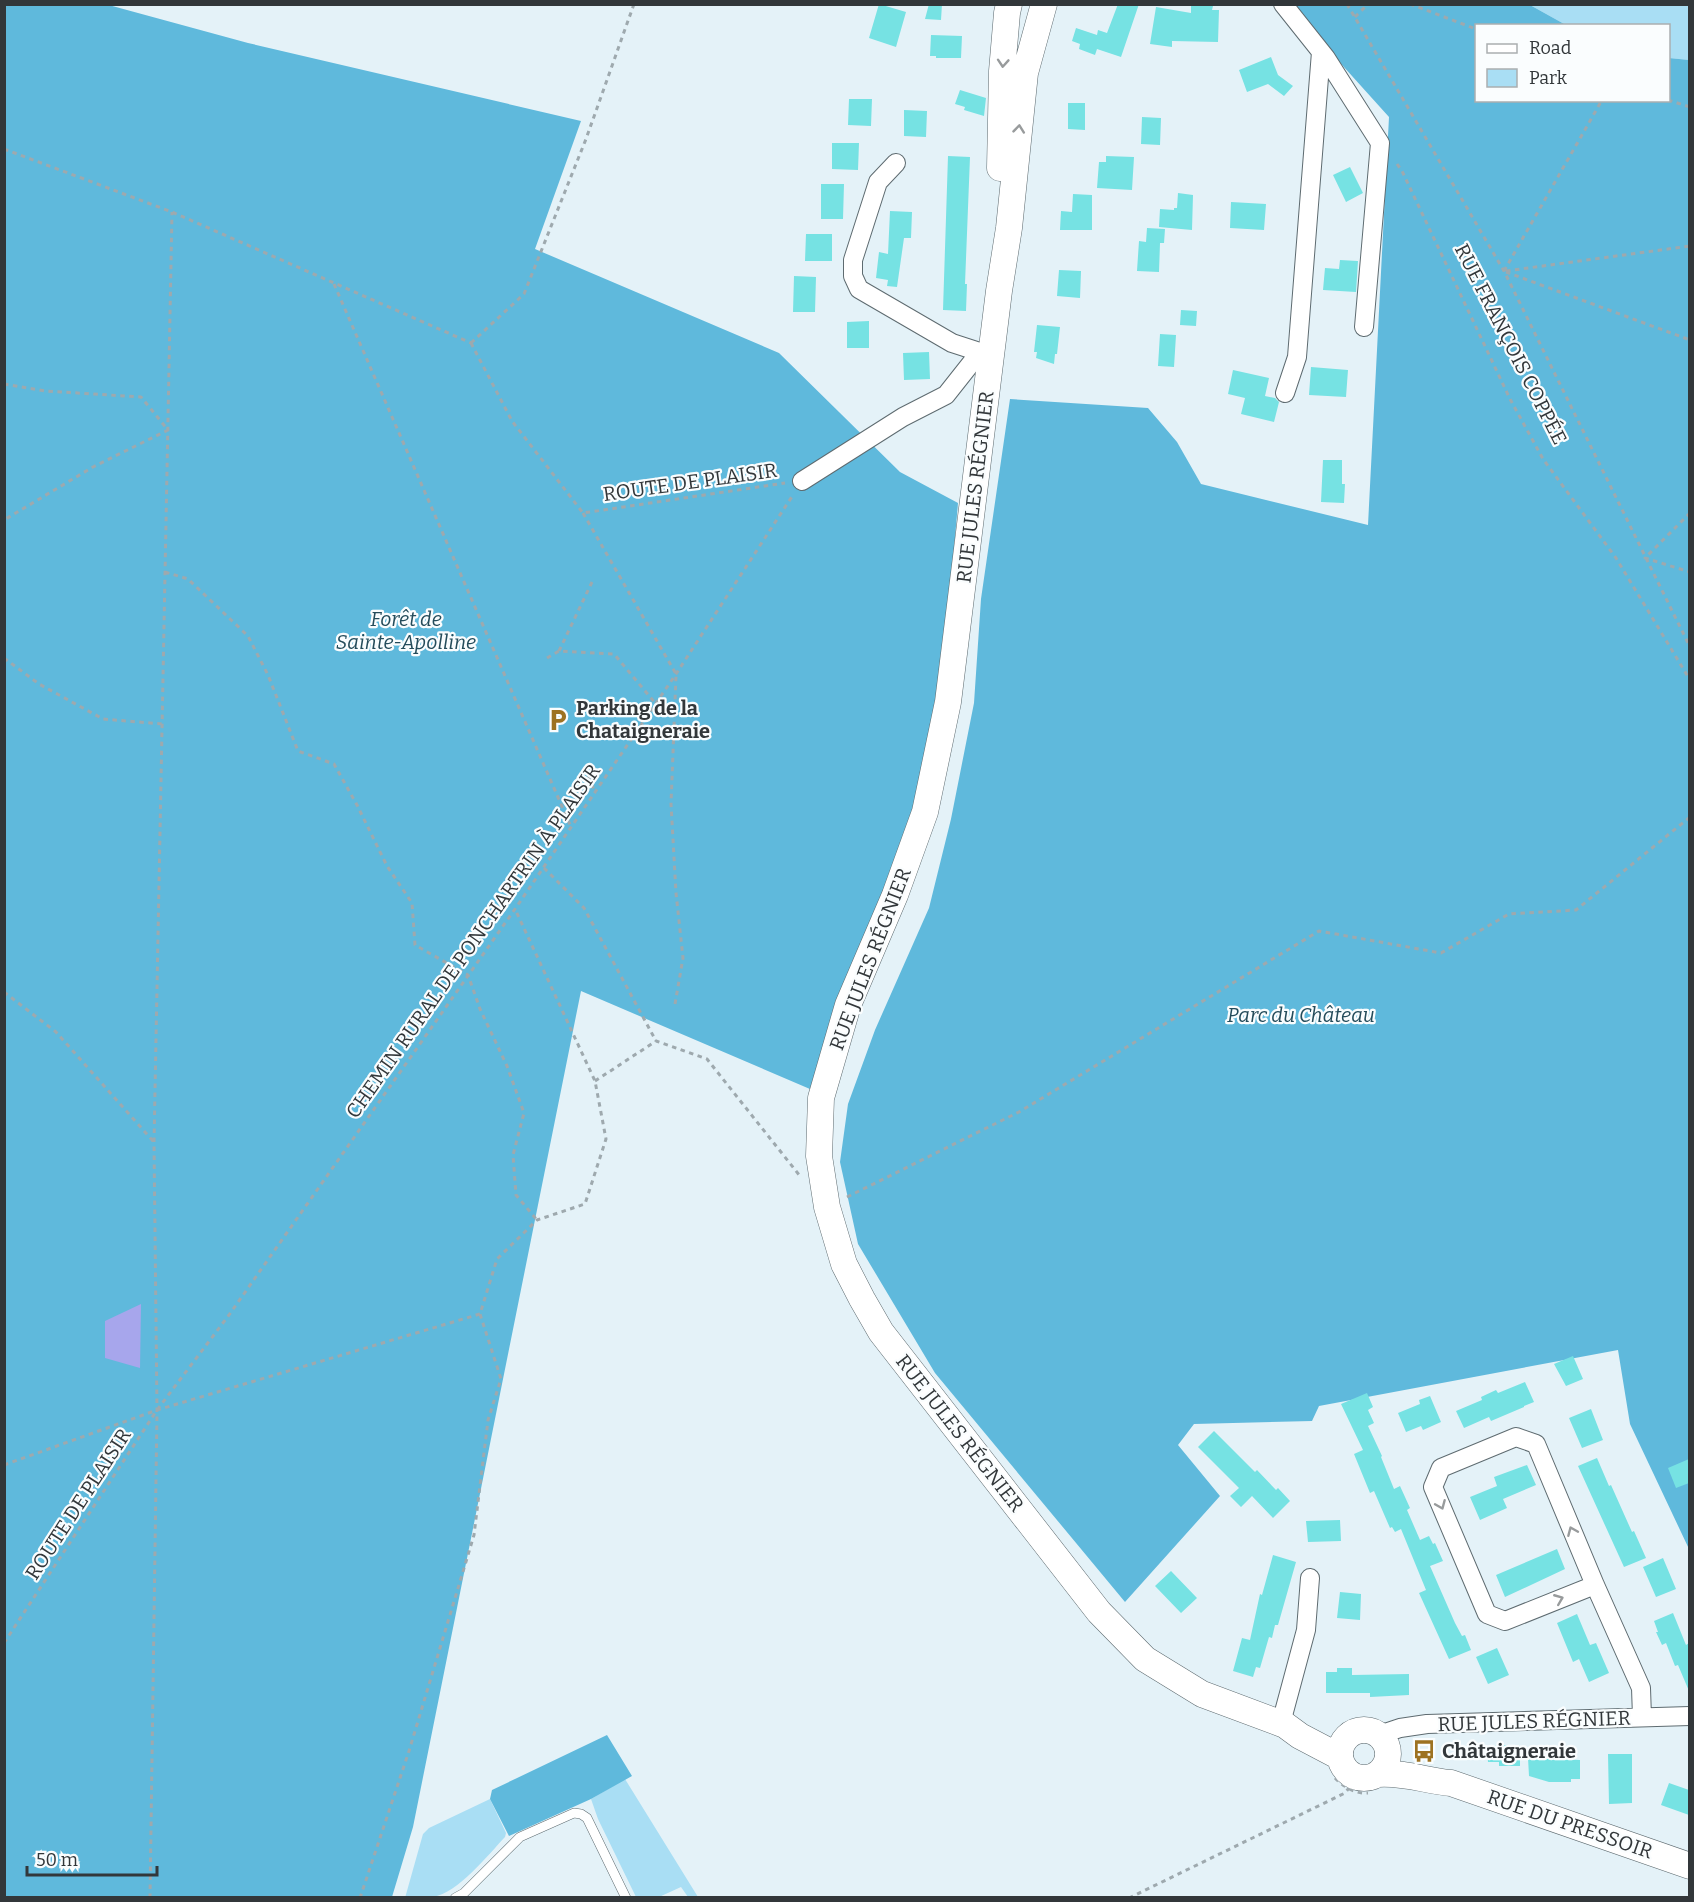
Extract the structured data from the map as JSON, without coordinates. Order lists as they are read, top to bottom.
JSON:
{
  "streets": {
    "street": ["RUE JULES RÉGNIER", "RUE DU PRESSOIR"],
    "path": ["RUE FRANÇOIS COPPÉE", "ROUTE DE PLAISIR", "CHEMIN RURAL DE PONCHARTRIN À PLAISIR"]
  },
  "crossings": [
    ["ROUTE DE PLAISIR", "CHEMIN RURAL DE PONCHARTRIN À PLAISIR"],
    ["RUE JULES RÉGNIER", "RUE DU PRESSOIR"]
  ],
  "parks": ["Forêt de Sainte-Apolline", "Parc du Château"],
  "places": {
    "parking": ["Parking de la Chataigneraie"],
    "bus stop": ["Châtaigneraie"]
  },
  "legend": ["Road", "Park"],
  "scale_bar": "50 m"
}
